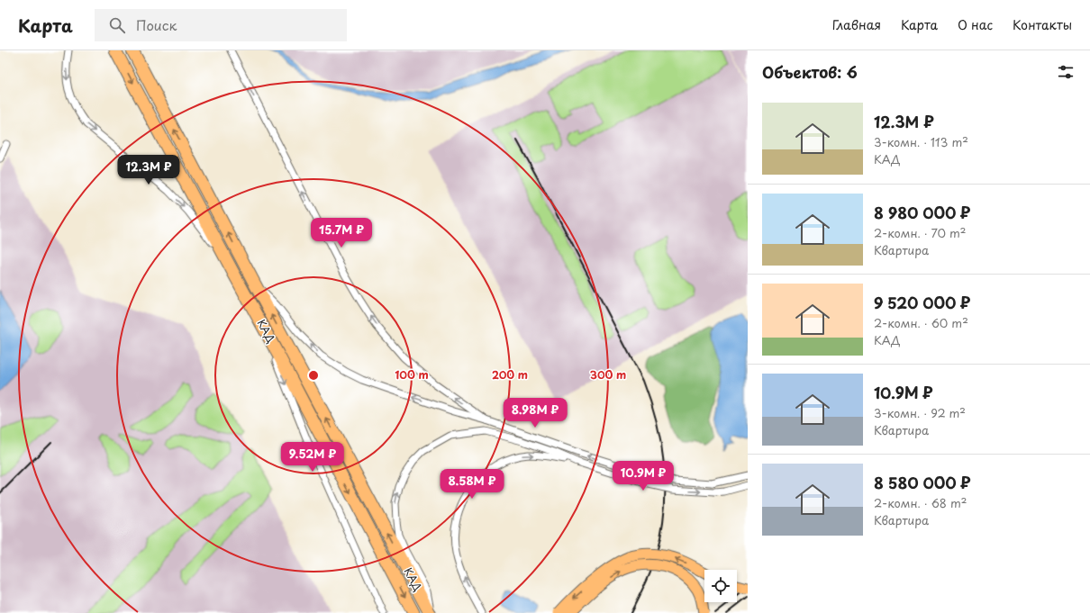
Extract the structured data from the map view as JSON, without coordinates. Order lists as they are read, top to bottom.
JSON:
{
  "streets": {
    "highway": ["КАД"]
  },
  "page": {
    "header": "Карта",
    "search": "Поиск",
    "nav": [
      "Главная",
      "Карта",
      "О нас",
      "Контакты"
    ],
    "heading": "Объектов: 6",
    "list": [
      {
        "name": "12.3M ₽",
        "note": "3-комн. · 113 m² · КАД"
      },
      {
        "name": "8 980 000 ₽",
        "note": "2-комн. · 70 m² · Квартира"
      },
      {
        "name": "9 520 000 ₽",
        "note": "2-комн. · 60 m² · КАД"
      },
      {
        "name": "10.9M ₽",
        "note": "3-комн. · 92 m² · Квартира"
      },
      {
        "name": "8 580 000 ₽",
        "note": "2-комн. · 68 m² · Квартира"
      }
    ],
    "price": [
      "12.3M ₽",
      "15.7M ₽",
      "8.98M ₽",
      "9.52M ₽",
      "10.9M ₽",
      "8.58M ₽"
    ]
  },
  "rings": ["100 m", "200 m", "300 m"]
}
